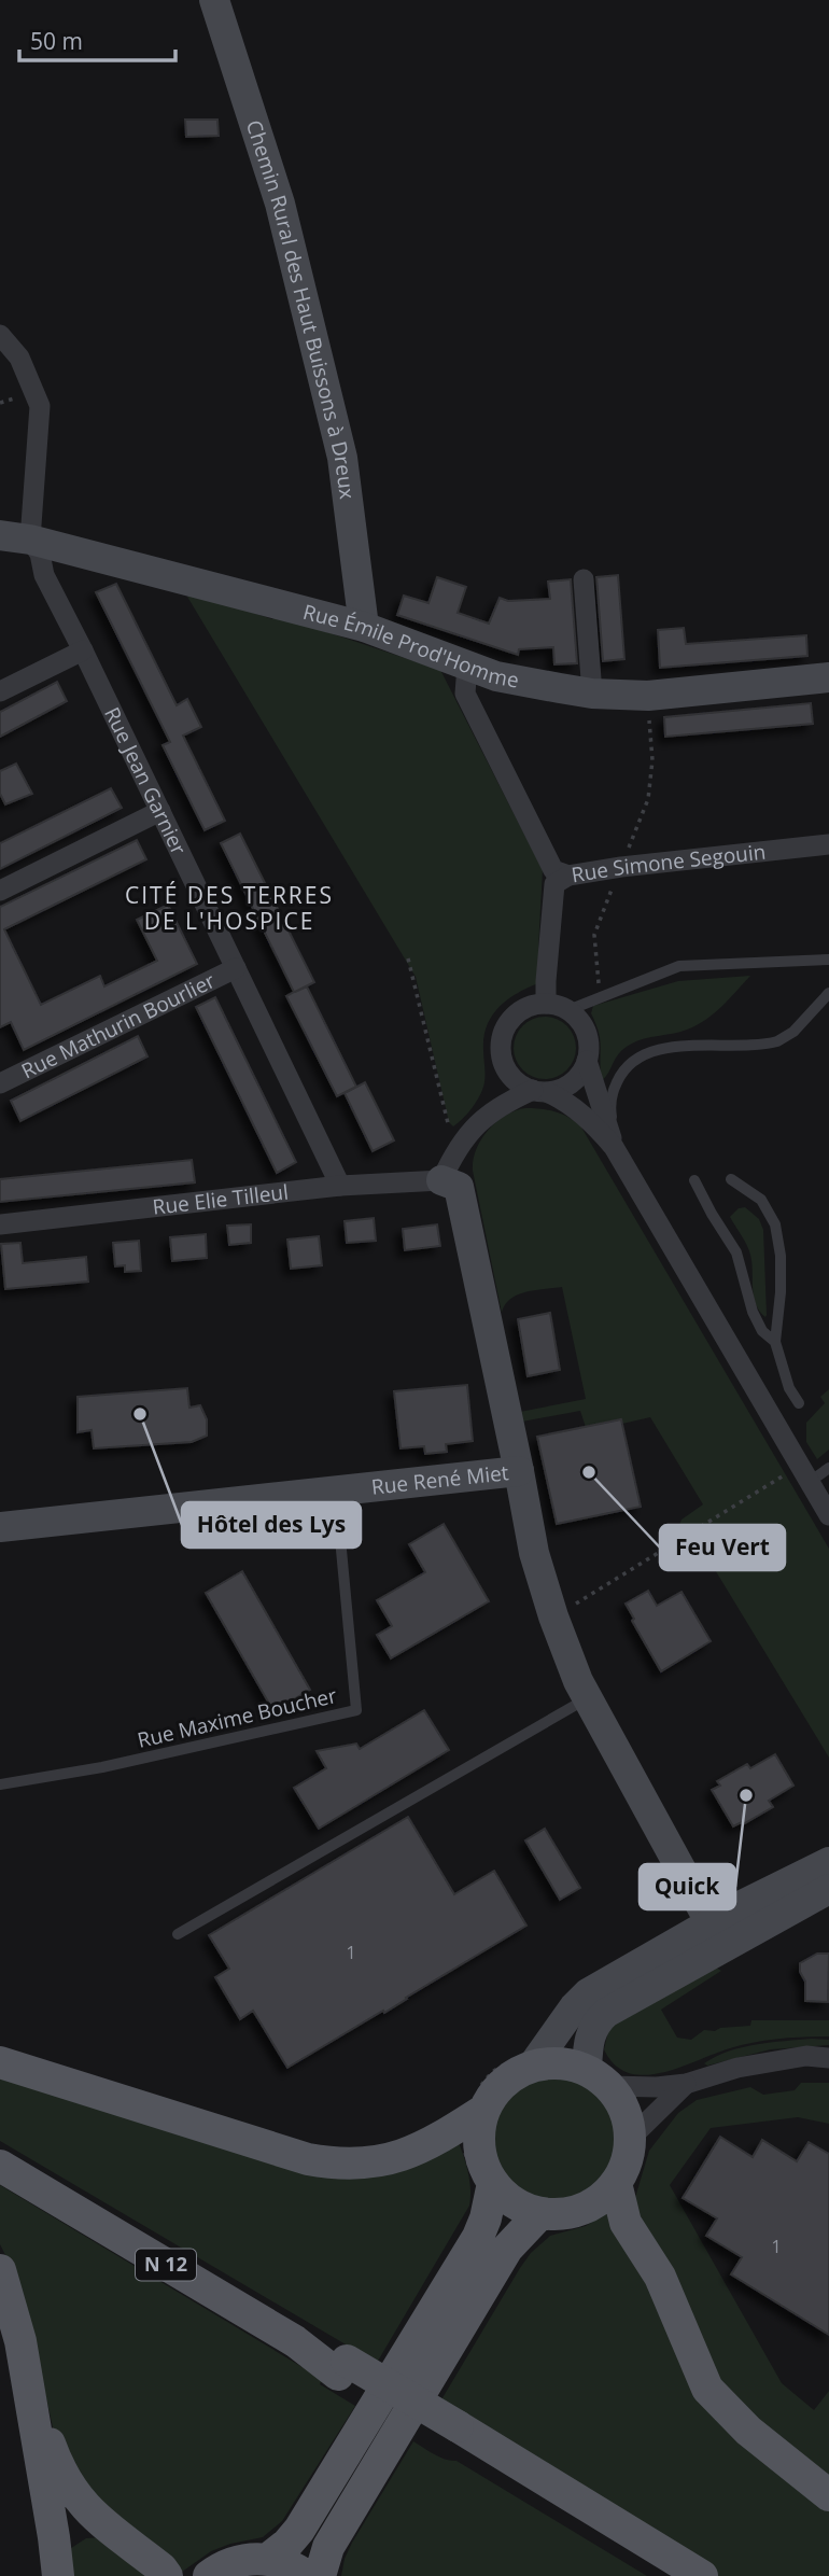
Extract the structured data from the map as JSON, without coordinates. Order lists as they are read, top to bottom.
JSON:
{
  "streets": {
    "main road": ["N 12"],
    "street": [
      "Chemin Rural des Haut Buissons à Dreux",
      "Rue Émile Prod'Homme",
      "Rue Jean Garnier",
      "Rue Simone Segouin",
      "Rue Mathurin Bourlier",
      "Rue Elie Tilleul",
      "Rue René Miet"
    ],
    "lane": ["Rue Maxime Boucher"]
  },
  "crossings": [
    ["Chemin Rural des Haut Buissons à Dreux", "Rue Émile Prod'Homme"],
    ["Rue Émile Prod'Homme", "Rue Jean Garnier"],
    ["Rue Émile Prod'Homme", "Rue Simone Segouin"],
    ["Rue Jean Garnier", "Rue Mathurin Bourlier"],
    ["Rue Jean Garnier", "Rue Elie Tilleul"],
    ["Rue Elie Tilleul", "Rue René Miet"],
    ["Rue René Miet", "Rue Maxime Boucher"]
  ],
  "districts": ["CITÉ DES TERRES DE L'HOSPICE"],
  "places": ["Hôtel des Lys", "Feu Vert", "Quick"],
  "house_numbers": ["1", "1"],
  "scale_bar": "50 m"
}
